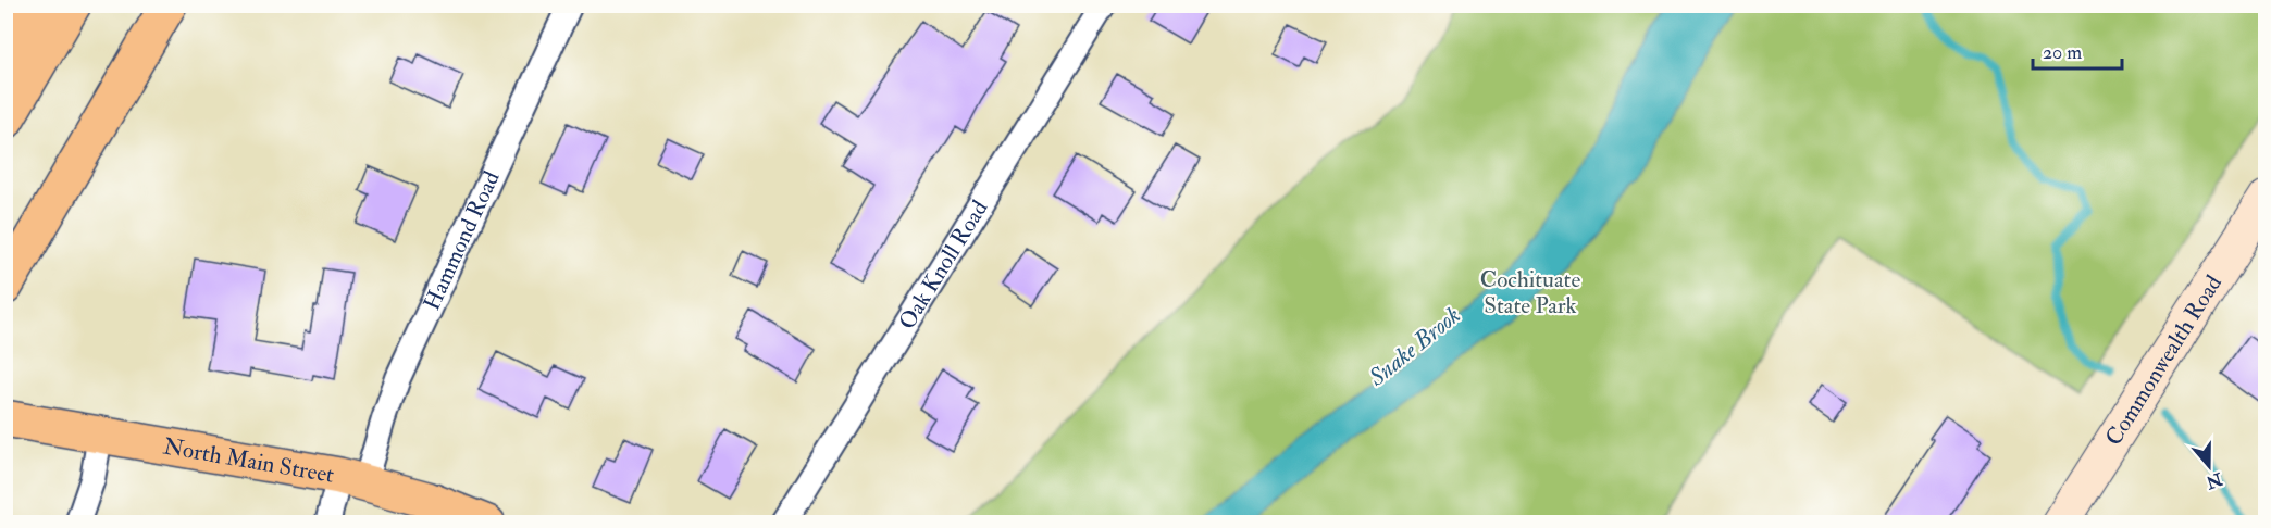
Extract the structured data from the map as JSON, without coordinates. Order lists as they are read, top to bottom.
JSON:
{
  "streets": {
    "main road": ["Commonwealth Road", "North Main Street"],
    "street": ["Hammond Road", "Oak Knoll Road"]
  },
  "crossings": [
    ["Hammond Road", "North Main Street"]
  ],
  "water": ["Snake Brook"],
  "parks": ["Cochituate State Park"],
  "scale_bar": "20 m",
  "north": "bottom"
}
